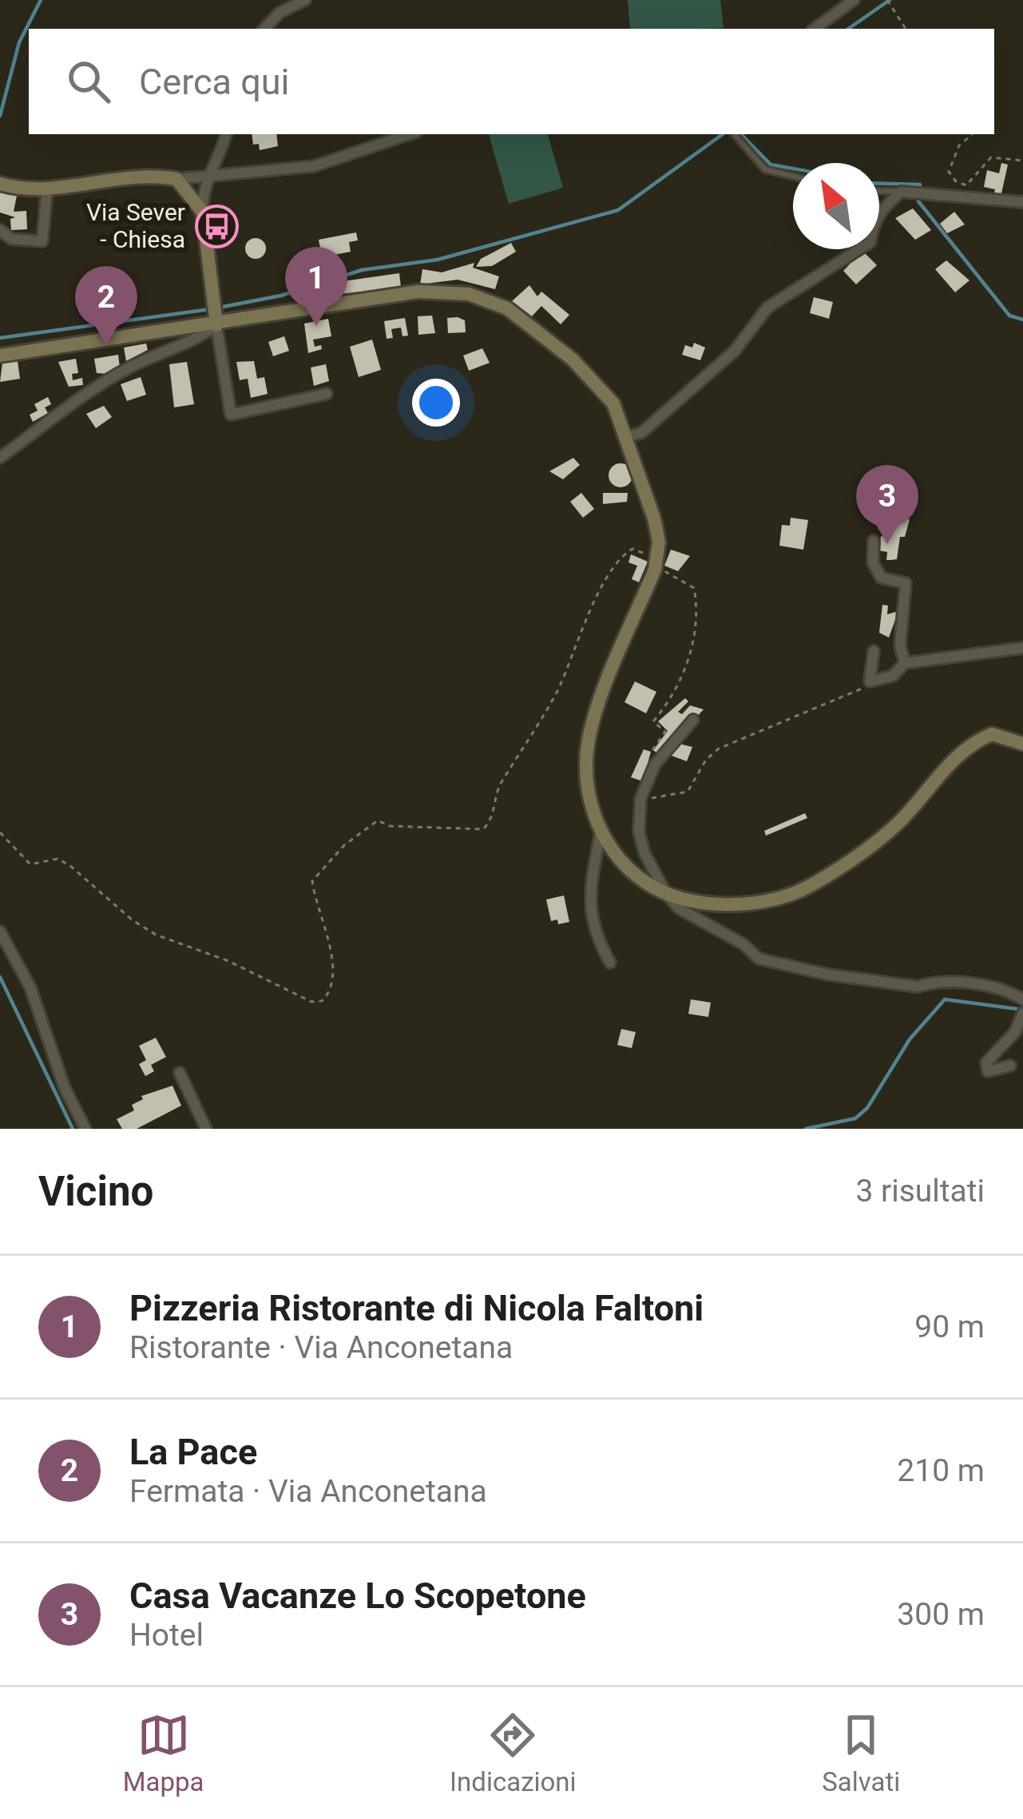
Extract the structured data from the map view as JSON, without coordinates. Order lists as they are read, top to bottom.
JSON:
{
  "places": {
    "bus stop": ["Via Sever - Chiesa"]
  },
  "north": "top left",
  "page": {
    "search": "Cerca qui",
    "pins": ["1", "2", "3"],
    "heading": ["Vicino", "3 risultati"],
    "list": [
      {
        "mark": "1",
        "name": "Pizzeria Ristorante di Nicola Faltoni",
        "note": "Ristorante · Via Anconetana",
        "value": "90 m"
      },
      {
        "mark": "2",
        "name": "La Pace",
        "note": "Fermata · Via Anconetana",
        "value": "210 m"
      },
      {
        "mark": "3",
        "name": "Casa Vacanze Lo Scopetone",
        "note": "Hotel",
        "value": "300 m"
      }
    ],
    "nav": ["Mappa", "Indicazioni", "Salvati"]
  }
}
